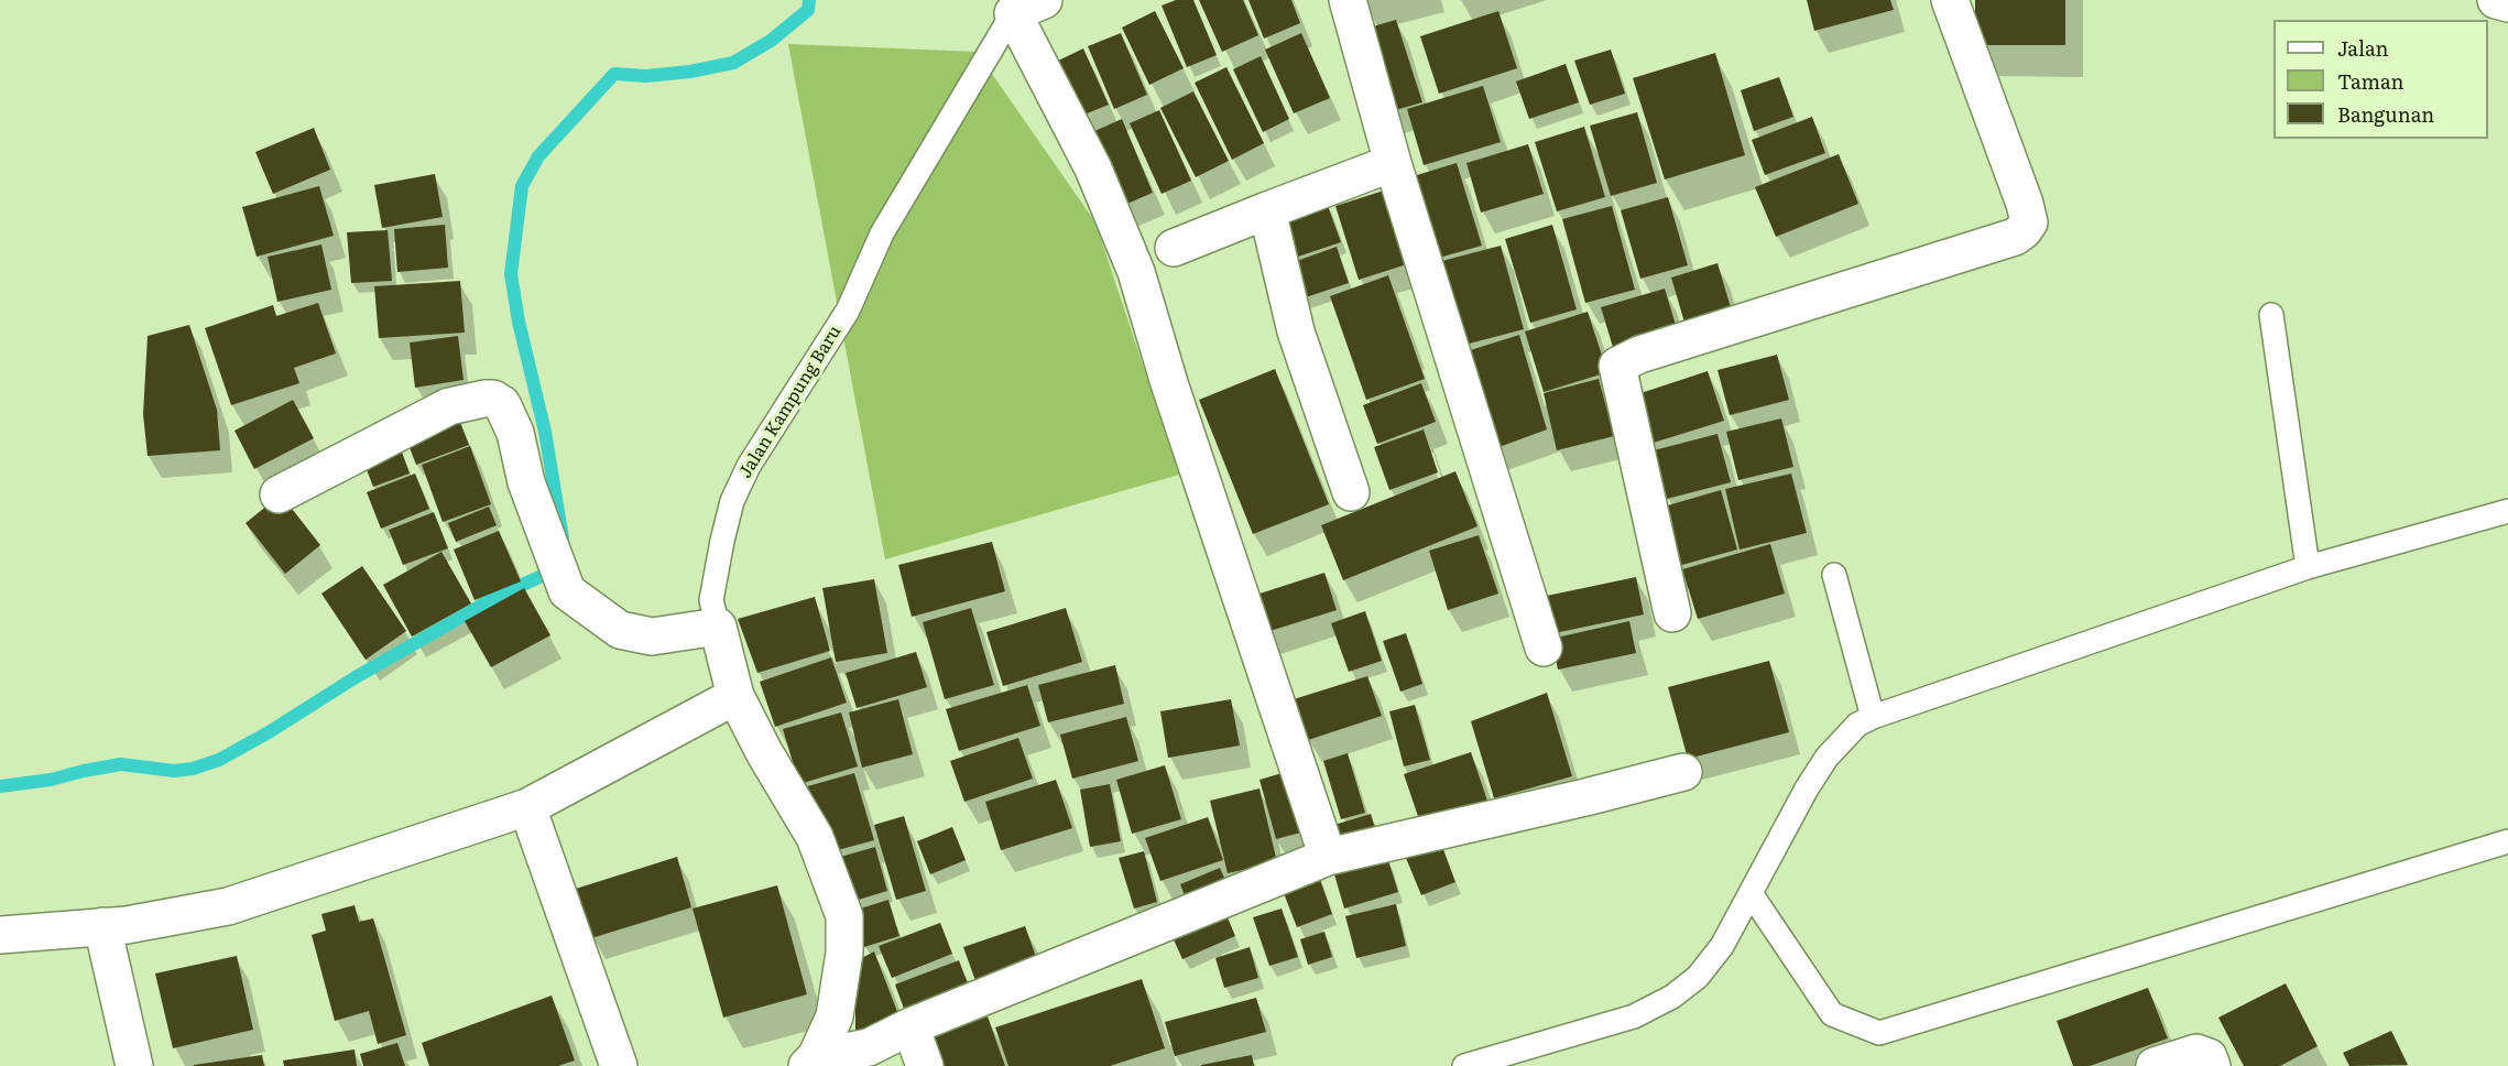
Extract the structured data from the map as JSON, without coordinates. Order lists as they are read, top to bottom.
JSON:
{
  "streets": {
    "street": ["Jalan Kampung Baru"]
  },
  "legend": ["Jalan", "Taman", "Bangunan"]
}
